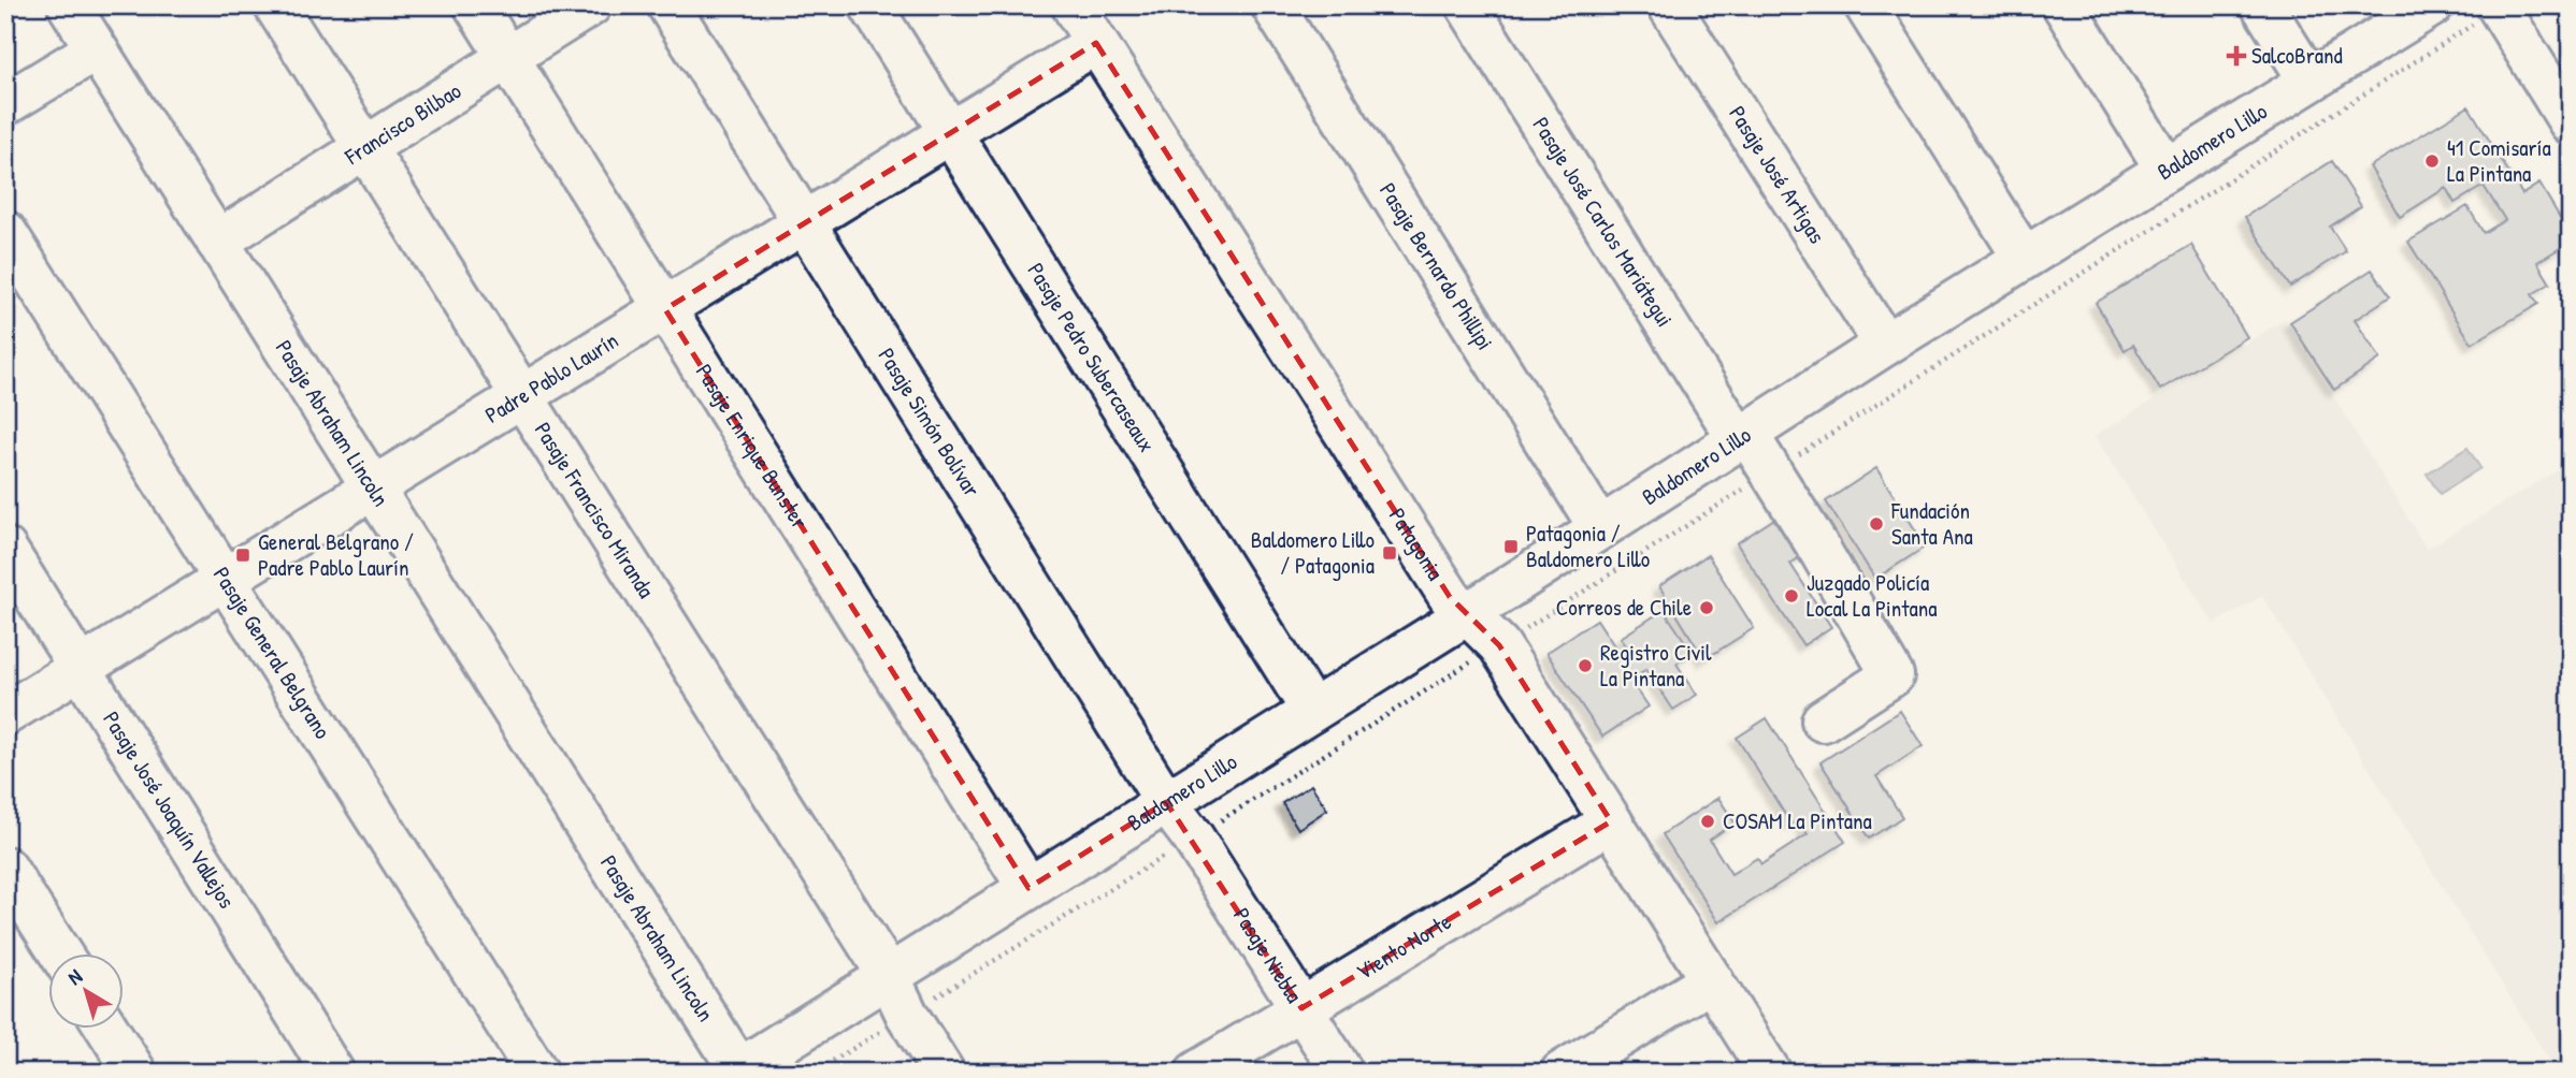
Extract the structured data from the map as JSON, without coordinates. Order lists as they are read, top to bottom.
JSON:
{
  "streets": {
    "street": [
      "Francisco Bilbao",
      "Baldomero Lillo",
      "Pasaje José Artigas",
      "Pasaje José Carlos Mariátegui",
      "Pasaje Bernardo Phillipi",
      "Pasaje Pedro Subercaseaux",
      "Padre Pablo Laurín",
      "Pasaje Abraham Lincoln",
      "Pasaje Simón Bolívar",
      "Pasaje Enrique Bunster",
      "Pasaje Francisco Miranda",
      "Patagonia",
      "Pasaje General Belgrano",
      "Pasaje José Joaquín Vallejos",
      "Viento Norte",
      "Pasaje Niebla"
    ]
  },
  "crossings": [
    ["Francisco Bilbao", "Pasaje Abraham Lincoln"],
    ["Francisco Bilbao", "Pasaje Enrique Bunster"],
    ["Francisco Bilbao", "Pasaje Francisco Miranda"],
    ["Baldomero Lillo", "Pasaje José Artigas"],
    ["Baldomero Lillo", "Pasaje José Carlos Mariátegui"],
    ["Baldomero Lillo", "Pasaje Bernardo Phillipi"],
    ["Baldomero Lillo", "Pasaje Pedro Subercaseaux"],
    ["Baldomero Lillo", "Pasaje Abraham Lincoln"],
    ["Baldomero Lillo", "Pasaje Simón Bolívar"],
    ["Baldomero Lillo", "Pasaje Enrique Bunster"],
    ["Baldomero Lillo", "Pasaje Francisco Miranda"],
    ["Baldomero Lillo", "Patagonia"],
    ["Pasaje Pedro Subercaseaux", "Padre Pablo Laurín"],
    ["Padre Pablo Laurín", "Pasaje Abraham Lincoln"],
    ["Padre Pablo Laurín", "Pasaje Simón Bolívar"],
    ["Padre Pablo Laurín", "Pasaje Enrique Bunster"],
    ["Padre Pablo Laurín", "Pasaje Francisco Miranda"],
    ["Padre Pablo Laurín", "Patagonia"],
    ["Padre Pablo Laurín", "Pasaje General Belgrano"],
    ["Padre Pablo Laurín", "Pasaje José Joaquín Vallejos"],
    ["Pasaje Simón Bolívar", "Pasaje Niebla"],
    ["Patagonia", "Viento Norte"],
    ["Viento Norte", "Pasaje Niebla"]
  ],
  "places": {
    "health": ["SalcoBrand"],
    "other": [
      "41 Comisaría La Pintana",
      "Fundación Santa Ana",
      "Juzgado Policía Local La Pintana",
      "Correos de Chile",
      "Registro Civil La Pintana",
      "COSAM La Pintana"
    ],
    "transit": ["Patagonia / Baldomero Lillo", "Baldomero Lillo / Patagonia", "General Belgrano / Padre Pablo Laurín"]
  },
  "north": "top left"
}
